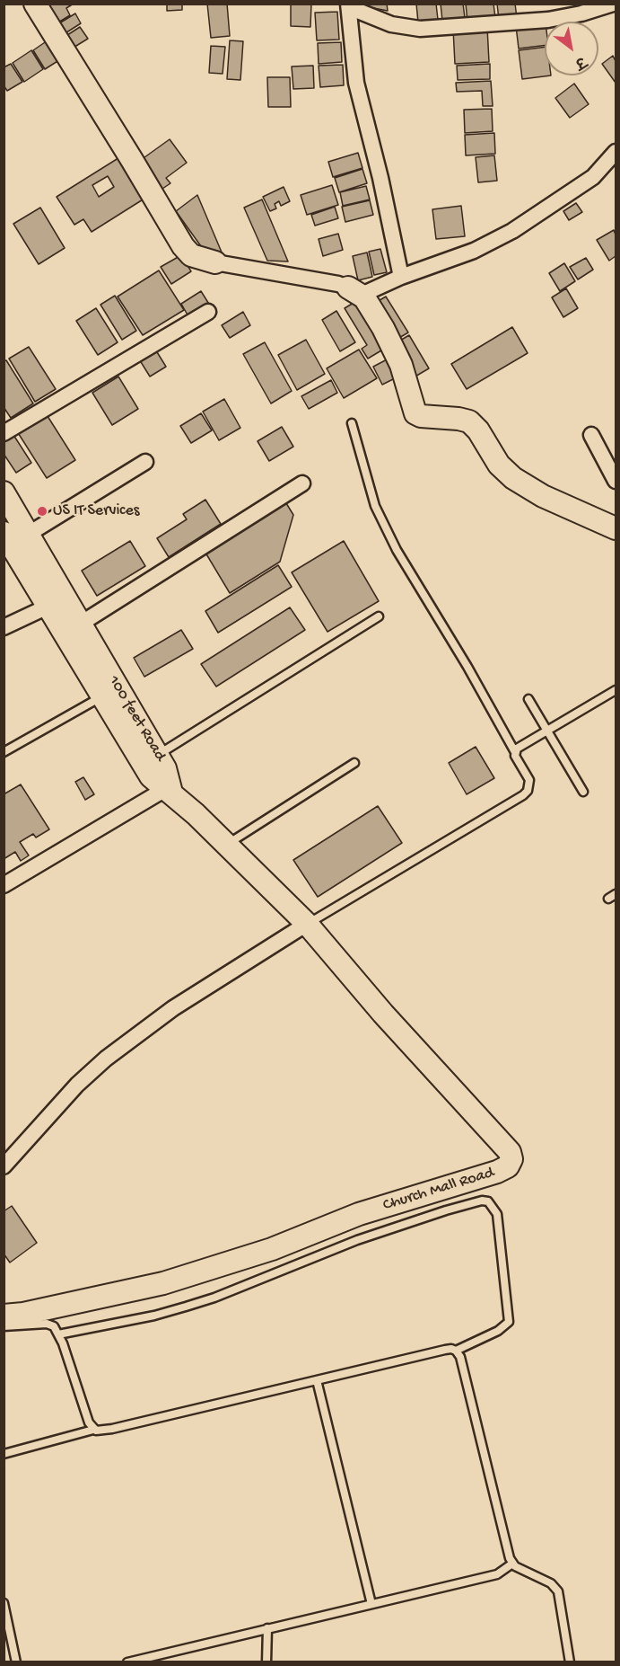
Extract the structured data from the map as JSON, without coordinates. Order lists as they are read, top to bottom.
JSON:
{
  "streets": {
    "street": ["100 feet Road", "Church Mall Road"]
  },
  "crossings": [
    ["100 feet Road", "Church Mall Road"]
  ],
  "places": ["US IT Services"],
  "north": "bottom right"
}
